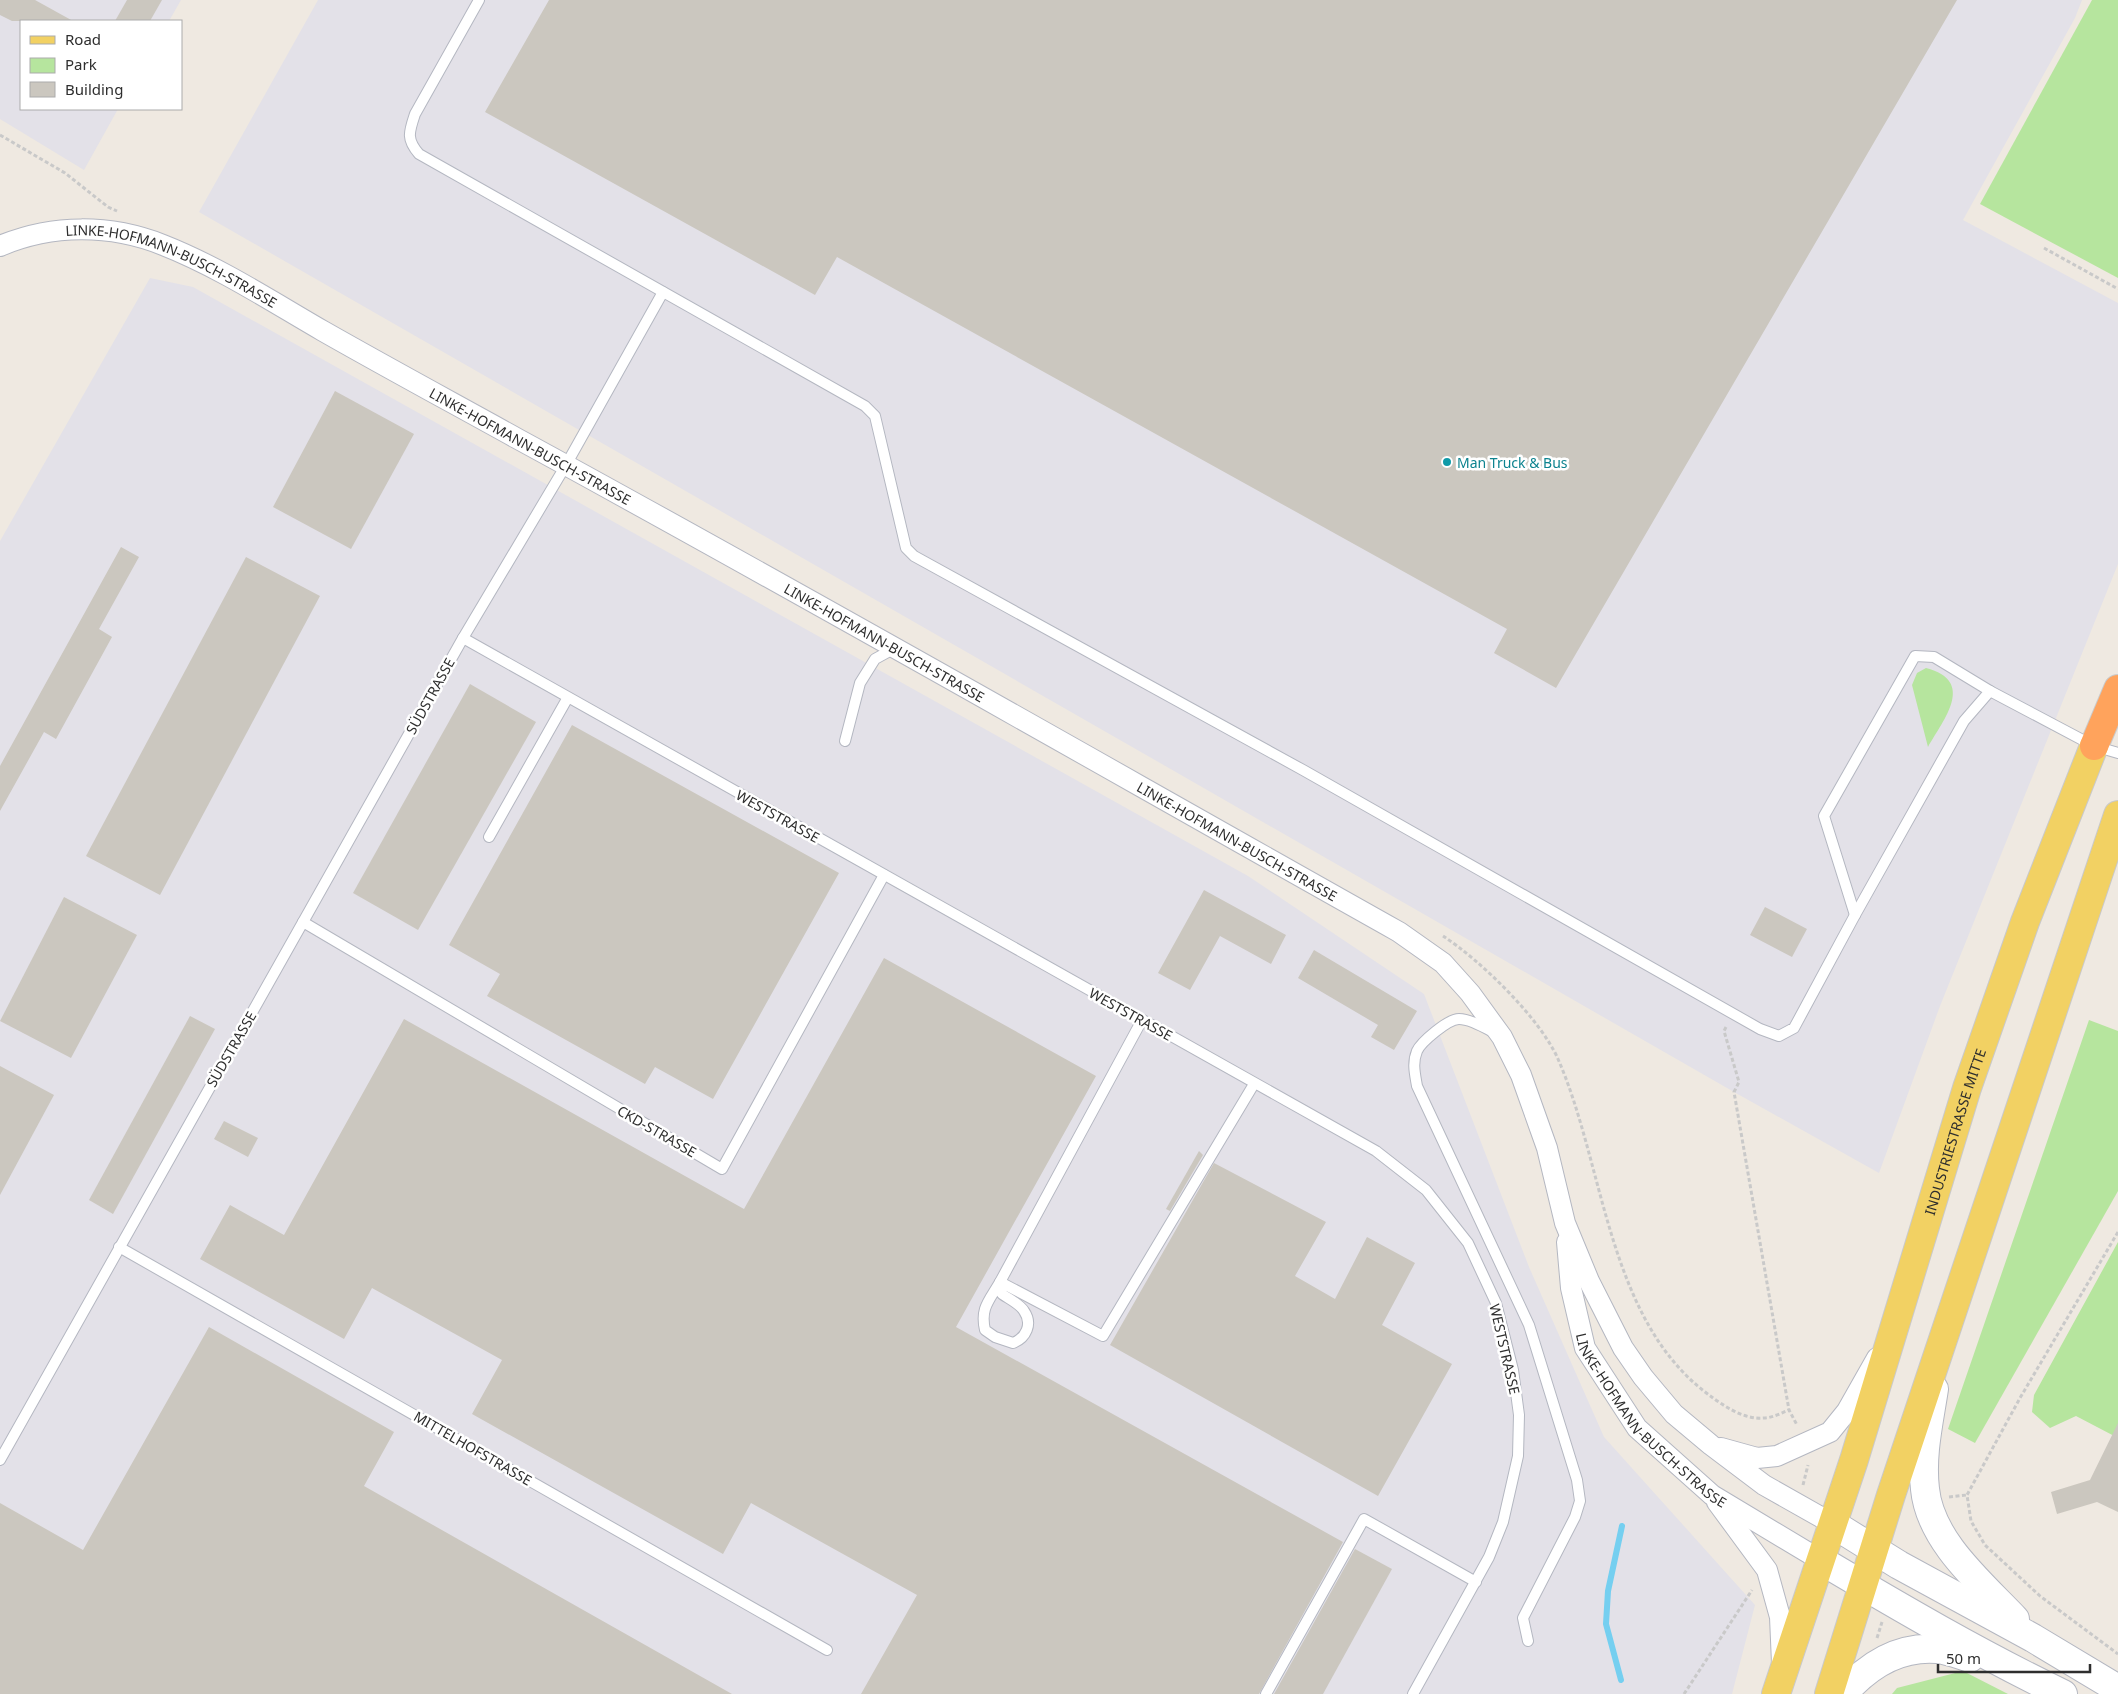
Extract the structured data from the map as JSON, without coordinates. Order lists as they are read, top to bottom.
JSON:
{
  "streets": {
    "highway": ["INDUSTRIESTRASSE MITTE"],
    "street": ["LINKE-HOFMANN-BUSCH-STRASSE"],
    "lane": [
      "SÜDSTRASSE",
      "WESTSTRASSE",
      "CKD-STRASSE",
      "MITTELHOFSTRASSE"
    ]
  },
  "crossings": [
    ["LINKE-HOFMANN-BUSCH-STRASSE", "SÜDSTRASSE"],
    ["LINKE-HOFMANN-BUSCH-STRASSE", "INDUSTRIESTRASSE MITTE"],
    ["SÜDSTRASSE", "WESTSTRASSE"],
    ["SÜDSTRASSE", "CKD-STRASSE"],
    ["SÜDSTRASSE", "MITTELHOFSTRASSE"],
    ["WESTSTRASSE", "CKD-STRASSE"]
  ],
  "places": ["Man Truck & Bus"],
  "legend": ["Road", "Park", "Building"],
  "scale_bar": "50 m"
}
